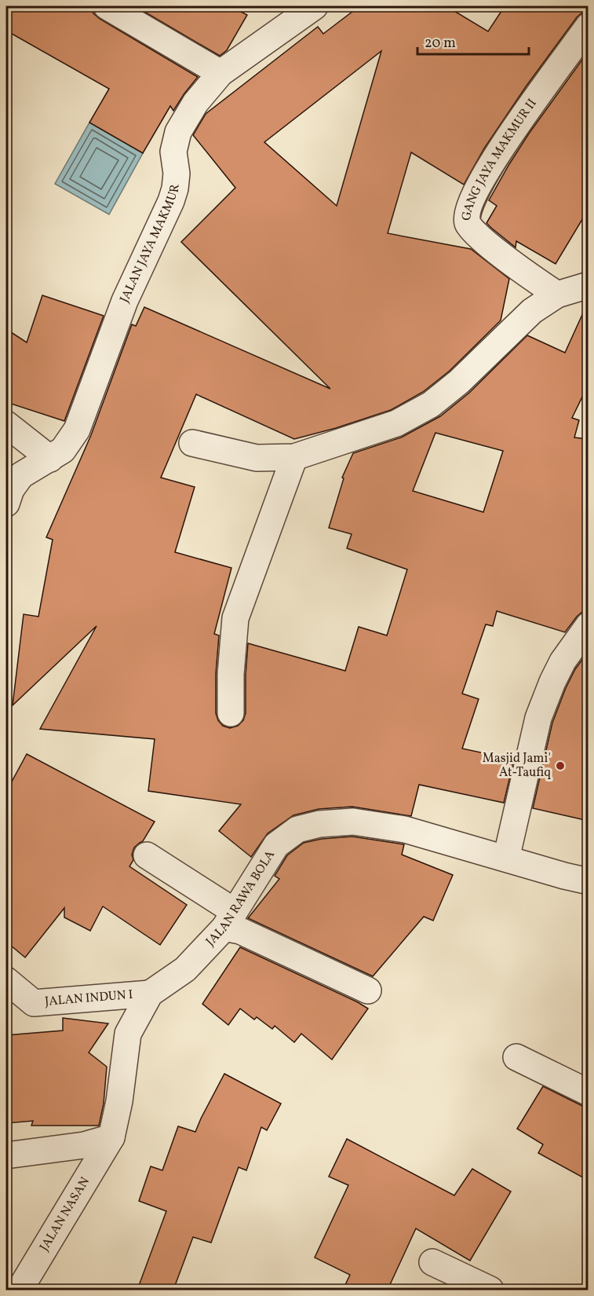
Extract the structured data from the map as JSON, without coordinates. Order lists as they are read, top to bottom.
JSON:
{
  "streets": {
    "street": [
      "GANG JAYA MAKMUR II",
      "JALAN JAYA MAKMUR",
      "JALAN RAWA BOLA",
      "JALAN INDUN I",
      "JALAN NASAN"
    ]
  },
  "crossings": [
    ["JALAN RAWA BOLA", "JALAN INDUN I"],
    ["JALAN RAWA BOLA", "JALAN NASAN"]
  ],
  "places": ["Masjid Jami' At-Taufiq"],
  "scale_bar": "20 m"
}
